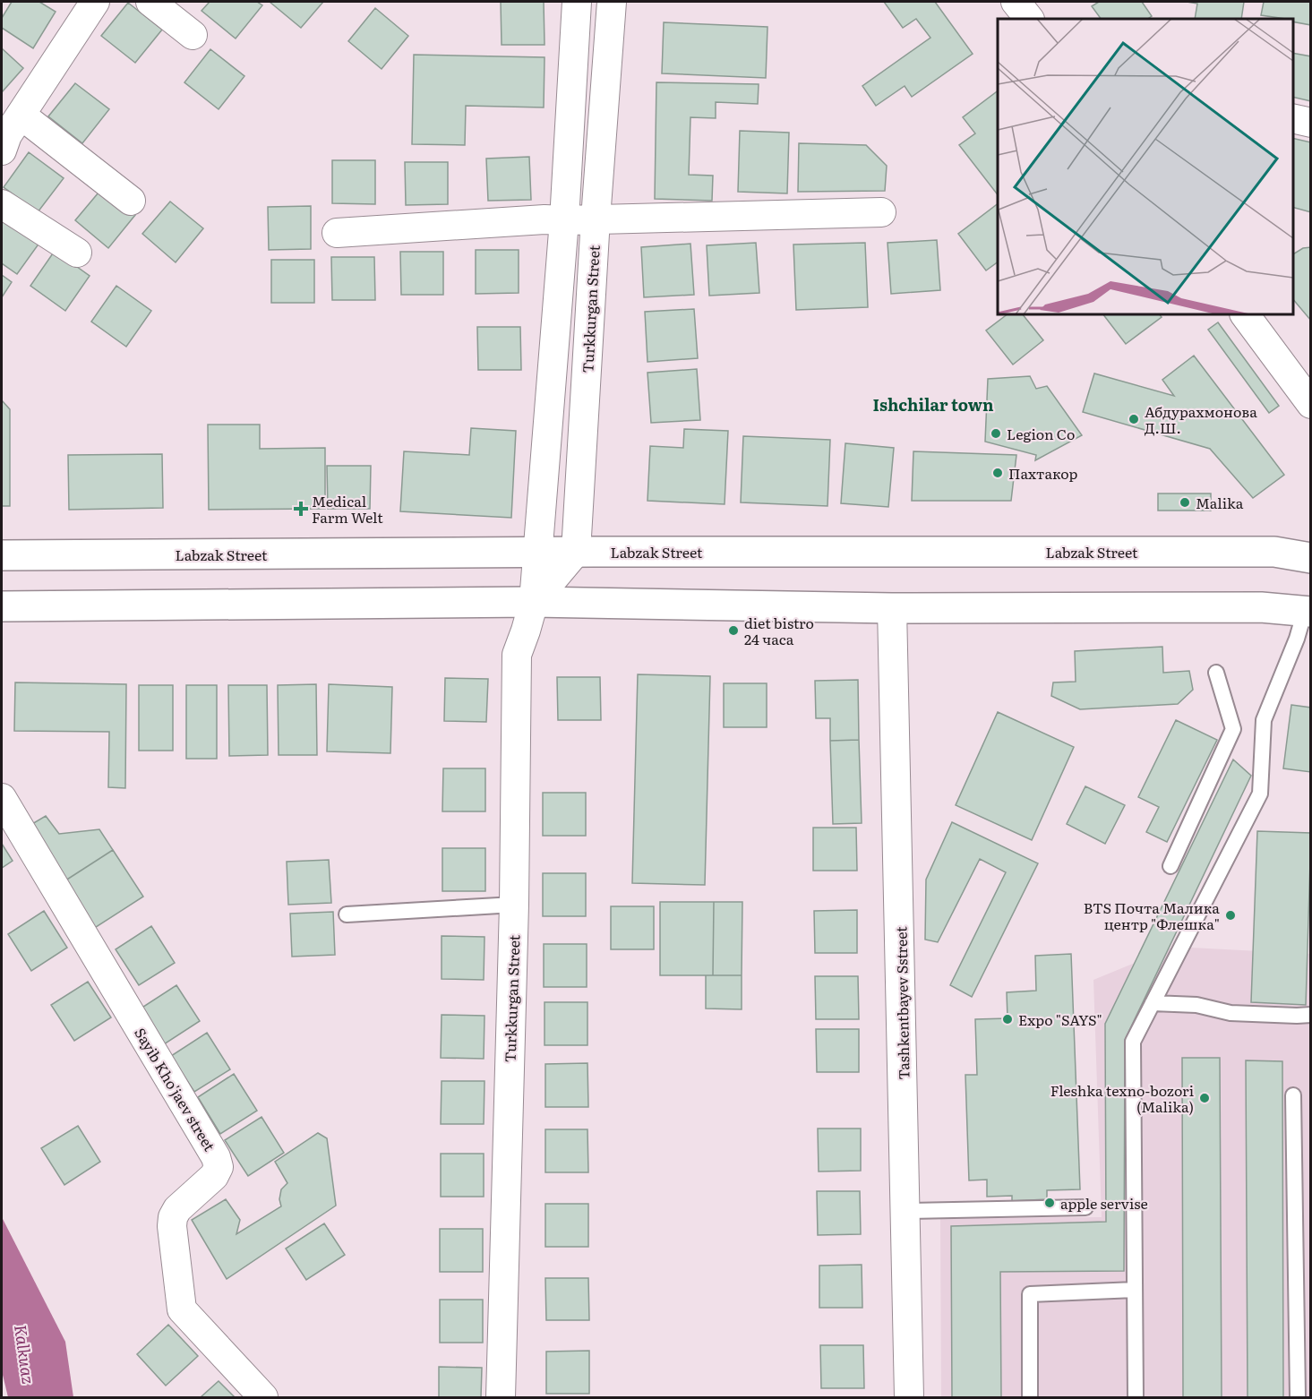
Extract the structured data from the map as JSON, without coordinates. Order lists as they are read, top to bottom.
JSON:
{
  "streets": {
    "main road": ["Labzak Street"],
    "street": ["Turkkurgan Street", "Tashkentbayev Sstreet", "Sayib Kho'jaev street"]
  },
  "crossings": [
    ["Turkkurgan Street", "Labzak Street"]
  ],
  "districts": ["Ishchilar town"],
  "water": ["Kalkuaz"],
  "places": {
    "other": [
      "Абдурахмонова Д.Ш.",
      "Legion Co",
      "Пахтакор",
      "Malika",
      "diet bistro 24 часа",
      "BTS Почта Малика центр \"Флешка\"",
      "Expo \"SAYS\"",
      "Fleshka texno-bozori (Malika)",
      "apple servise"
    ],
    "health": ["Medical Farm Welt"]
  }
}
